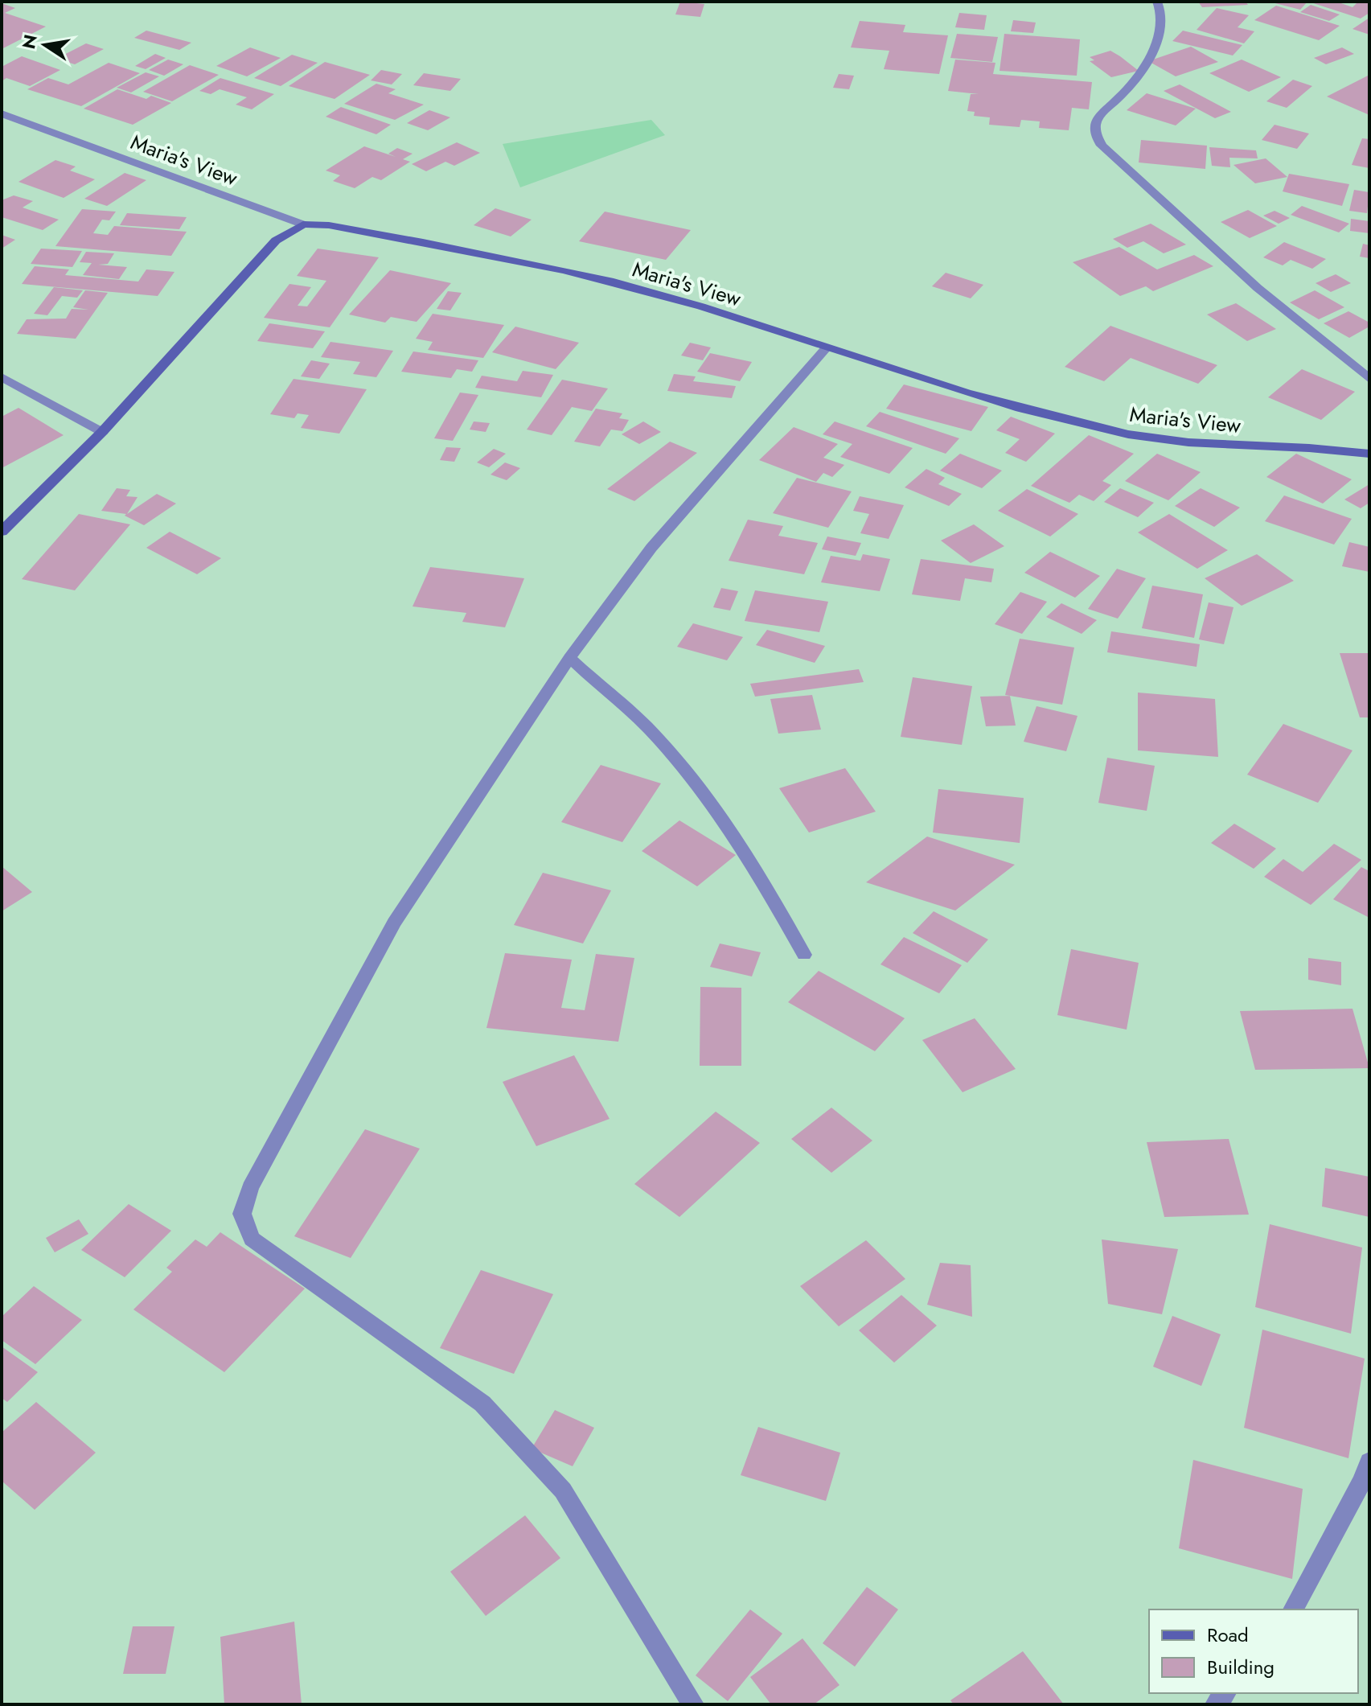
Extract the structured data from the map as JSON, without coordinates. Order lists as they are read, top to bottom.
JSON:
{
  "streets": {
    "street": ["Maria's View"]
  },
  "legend": ["Road", "Building"],
  "north": "left"
}
